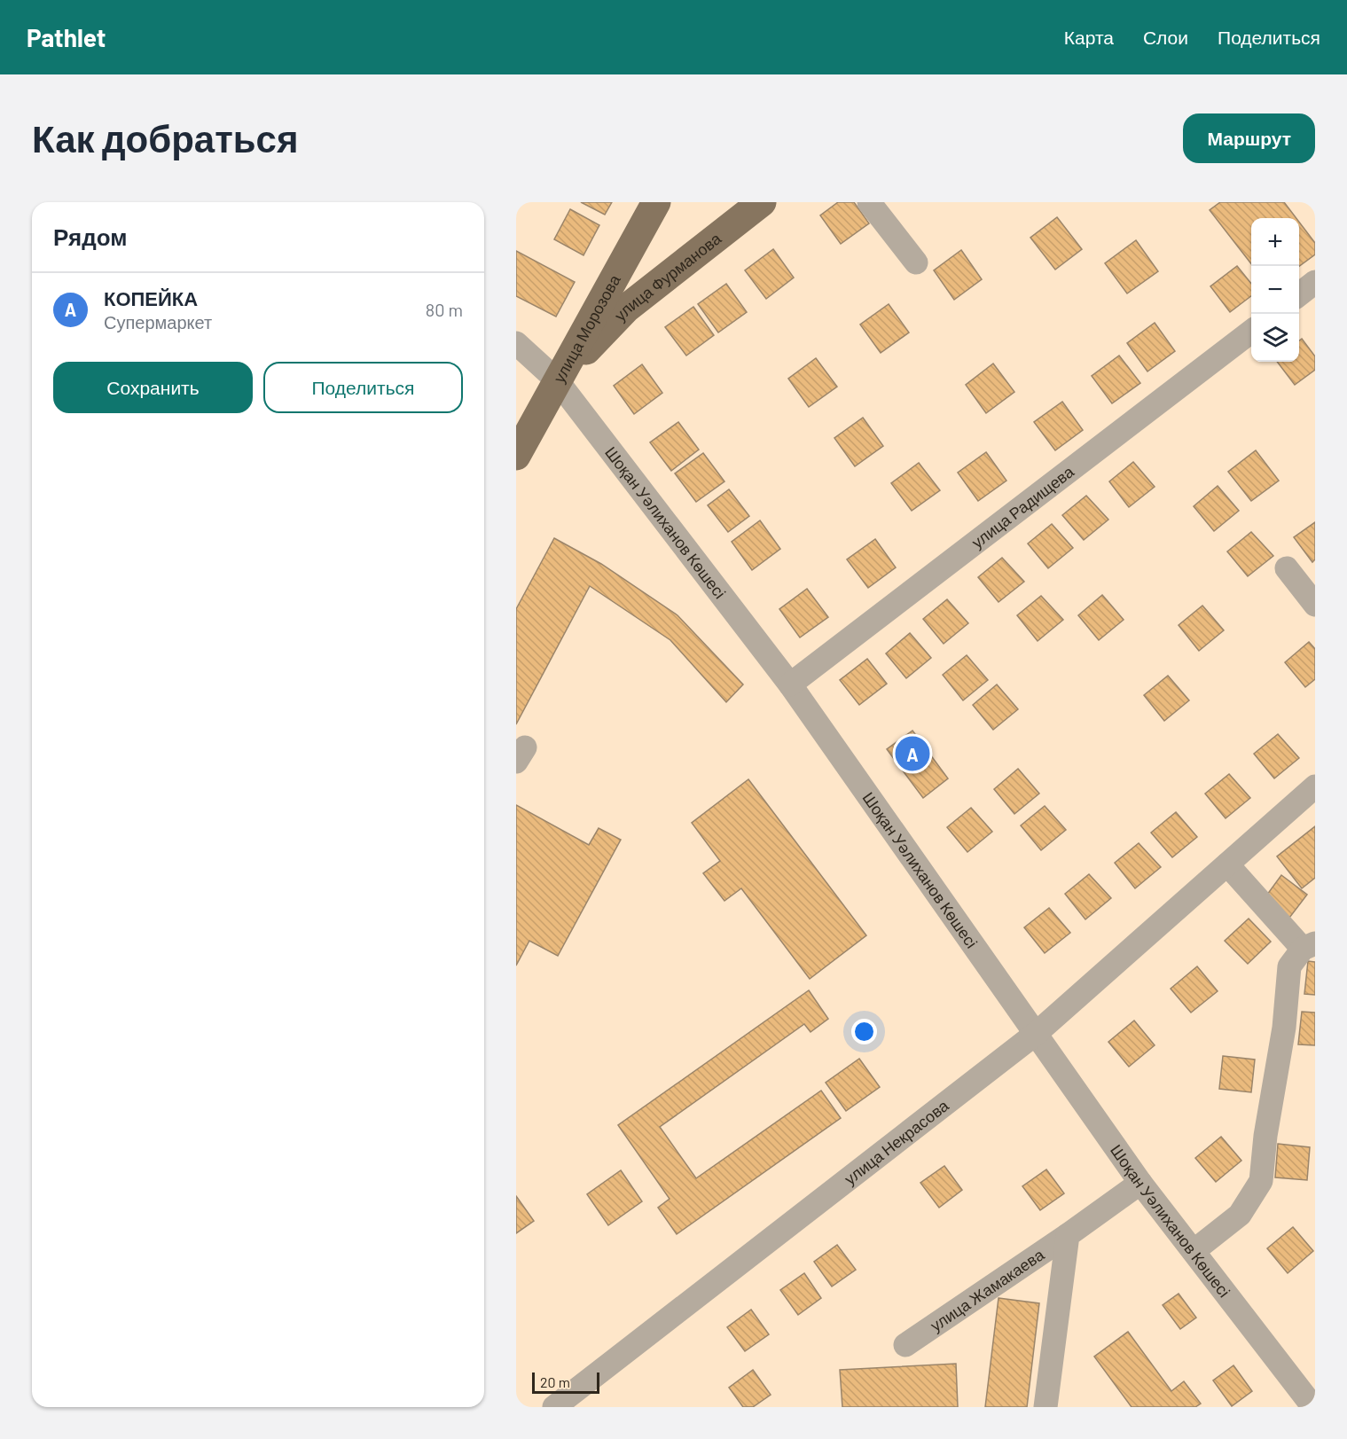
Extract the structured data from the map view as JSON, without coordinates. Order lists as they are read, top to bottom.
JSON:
{
  "streets": {
    "main road": ["улица Фурманова", "улица Морозова"],
    "street": [
      "улица Радищева",
      "Шоқан Уәлиханов Көшесі",
      "улица Некрасова",
      "улица Жамакаева"
    ]
  },
  "crossings": [
    ["улица Фурманова", "улица Морозова"],
    ["улица Фурманова", "Шоқан Уәлиханов Көшесі"],
    ["улица Морозова", "Шоқан Уәлиханов Көшесі"],
    ["улица Радищева", "Шоқан Уәлиханов Көшесі"],
    ["Шоқан Уәлиханов Көшесі", "улица Некрасова"],
    ["Шоқан Уәлиханов Көшесі", "улица Жамакаева"]
  ],
  "scale_bar": "20 m",
  "page": {
    "header": "Pathlet",
    "nav": ["Карта", "Слои", "Поделиться"],
    "buttons": [
      "Маршрут",
      ["Сохранить", "Поделиться"]
    ],
    "title": "Как добраться",
    "heading": "Рядом",
    "map_buttons": ["+", "−"],
    "list": [
      {
        "mark": "A",
        "name": "КОПЕЙКА",
        "note": "Супермаркет",
        "value": "80 m"
      }
    ],
    "pins": "A",
    "scale": "20 m"
  }
}
